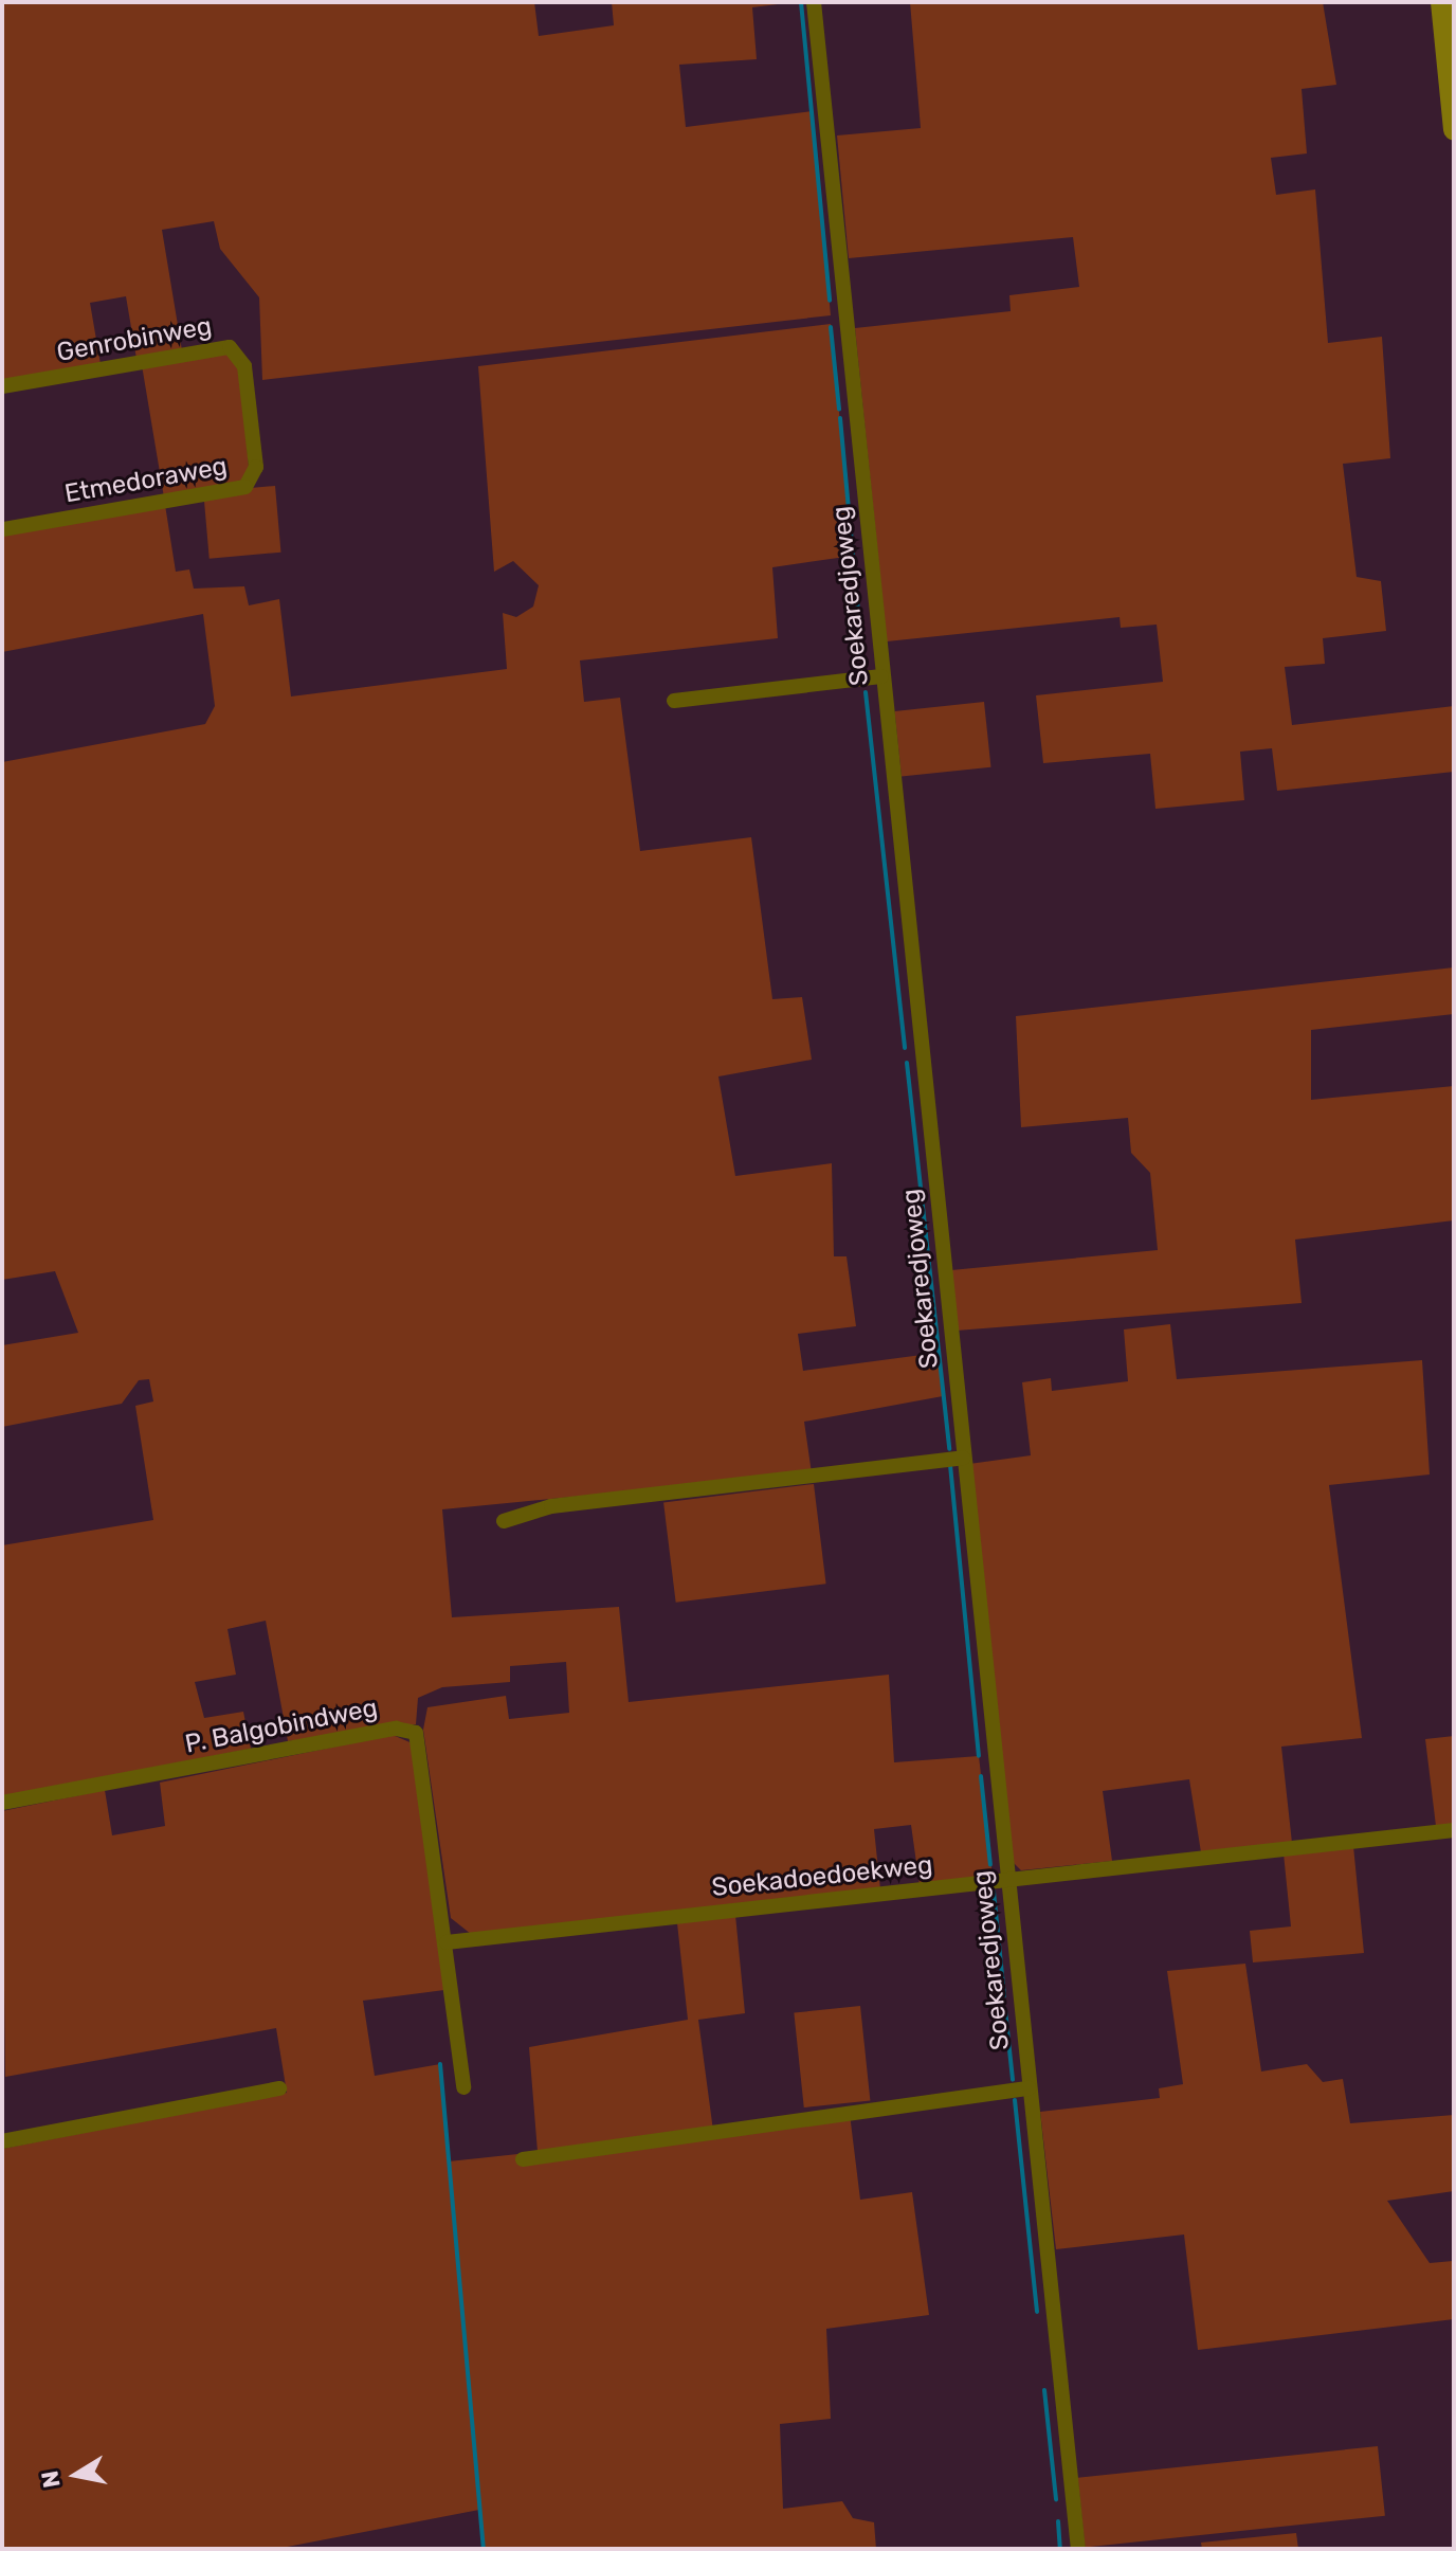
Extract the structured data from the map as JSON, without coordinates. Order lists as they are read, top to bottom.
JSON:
{
  "streets": {
    "street": [
      "Genrobinweg",
      "Etmedoraweg",
      "Soekaredjoweg",
      "P. Balgobindweg",
      "Soekadoedoekweg"
    ]
  },
  "crossings": [
    ["Genrobinweg", "Etmedoraweg"],
    ["Soekaredjoweg", "Soekadoedoekweg"],
    ["P. Balgobindweg", "Soekadoedoekweg"]
  ],
  "north": "left"
}
